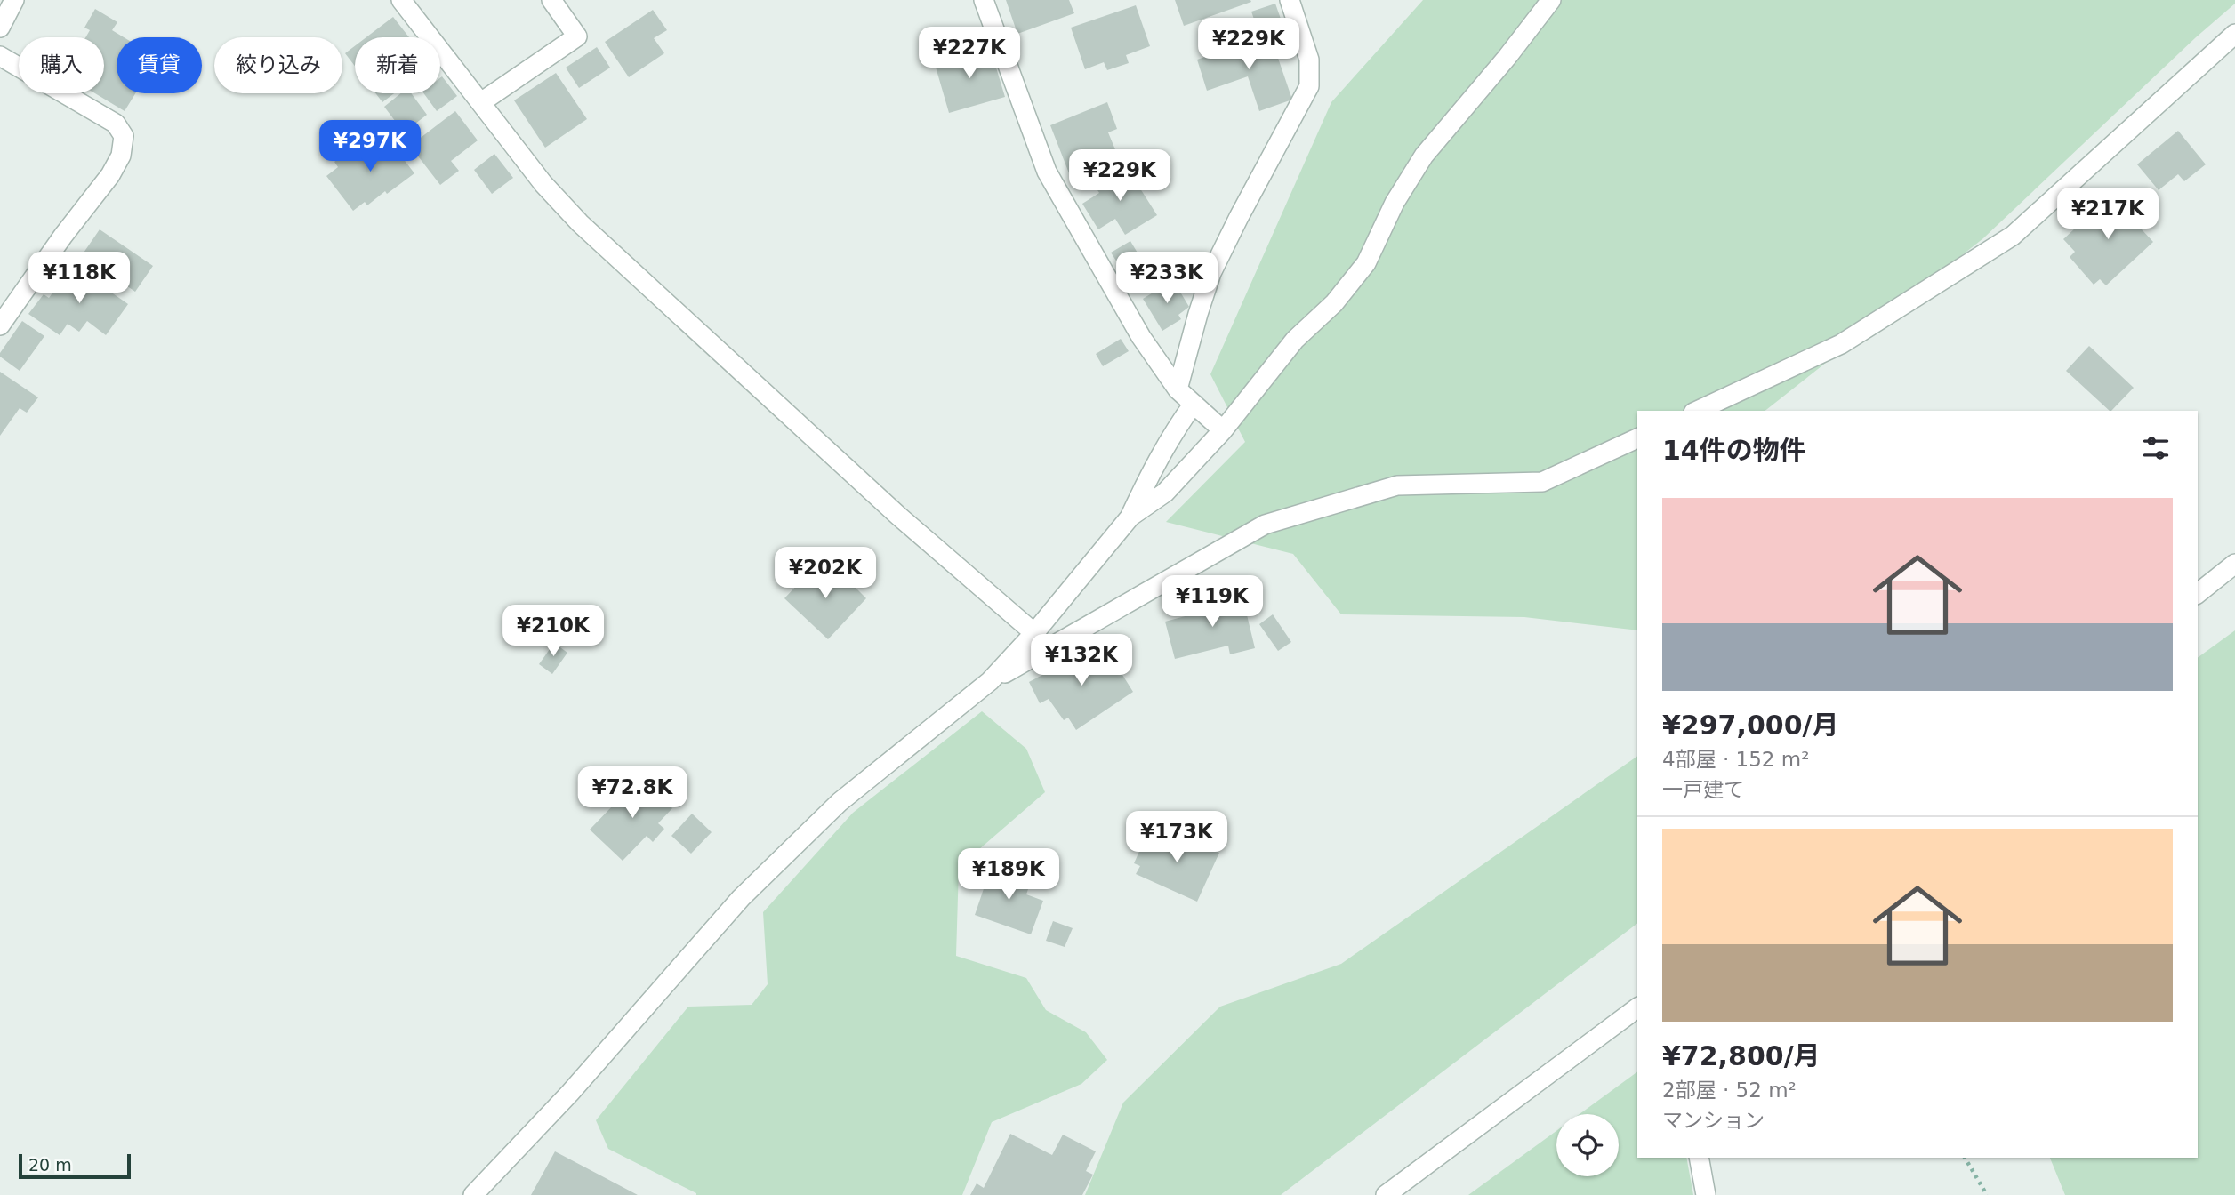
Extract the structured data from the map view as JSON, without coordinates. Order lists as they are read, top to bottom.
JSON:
{
  "scale_bar": "20 m",
  "page": {
    "price": [
      "¥229K",
      "¥227K",
      "¥297K",
      "¥229K",
      "¥217K",
      "¥118K",
      "¥233K",
      "¥202K",
      "¥119K",
      "¥210K",
      "¥132K",
      "¥72.8K",
      "¥173K",
      "¥189K"
    ],
    "chip": [
      "購入",
      "賃貸",
      "絞り込み",
      "新着"
    ],
    "heading": "14件の物件",
    "list": [
      {
        "name": "¥297,000/月",
        "note": "4部屋 · 152 m² · 一戸建て"
      },
      {
        "name": "¥72,800/月",
        "note": "2部屋 · 52 m² · マンション"
      }
    ],
    "scale": "20 m"
  }
}
